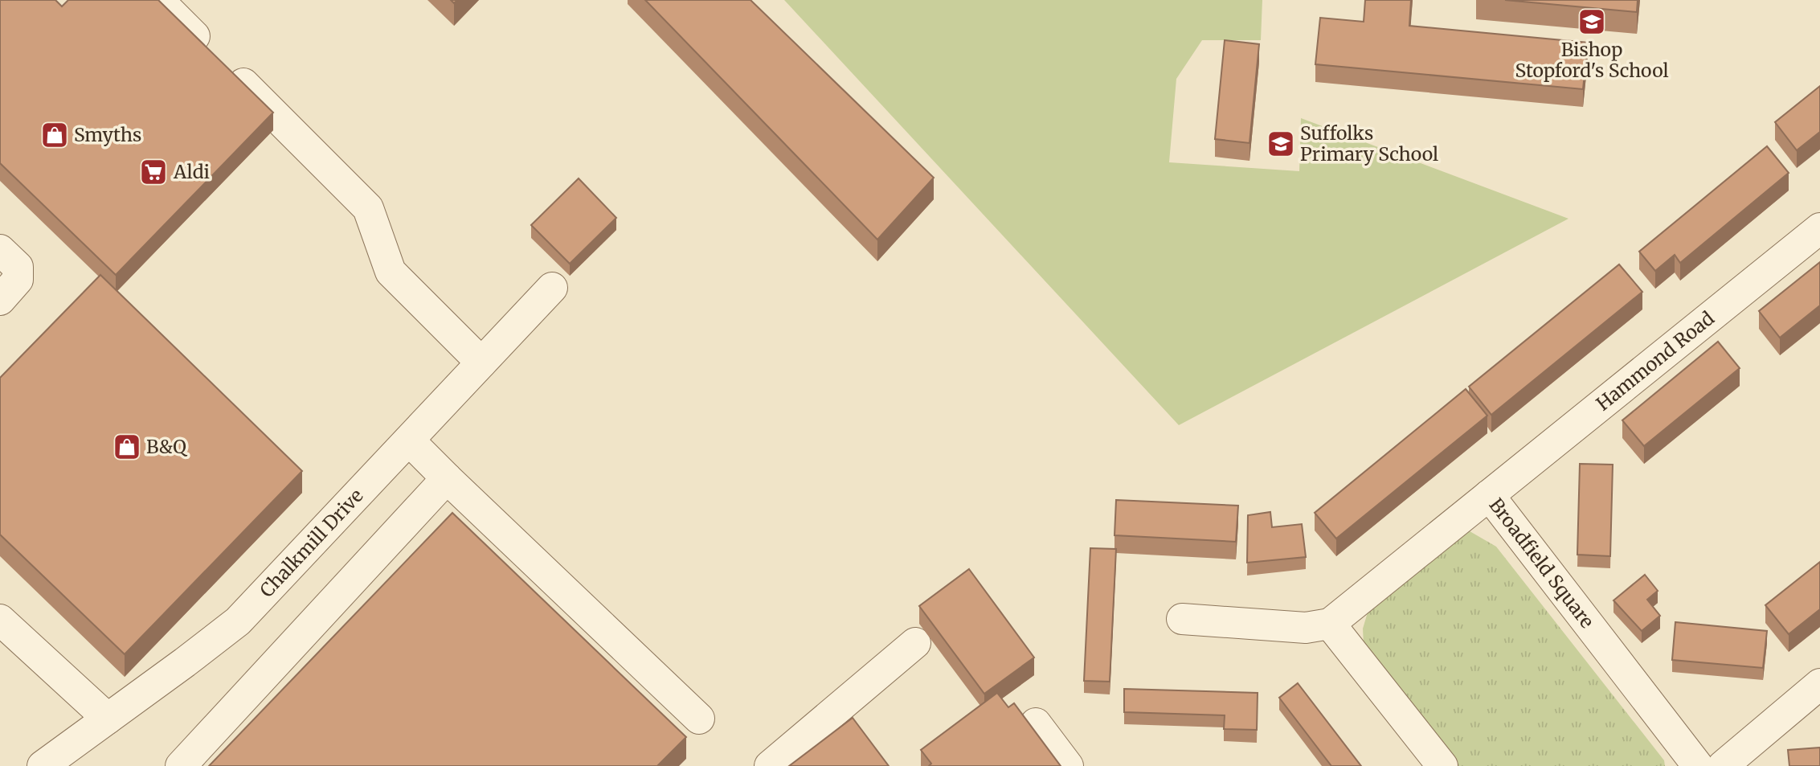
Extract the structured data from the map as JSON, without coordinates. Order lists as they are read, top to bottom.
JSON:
{
  "streets": {
    "street": ["Hammond Road", "Chalkmill Drive", "Broadfield Square"]
  },
  "crossings": [
    ["Hammond Road", "Broadfield Square"]
  ],
  "places": {
    "school or university": ["Bishop Stopford's School", "Suffolks Primary School"],
    "shop": ["Smyths", "B&Q"],
    "supermarket": ["Aldi"]
  }
}
